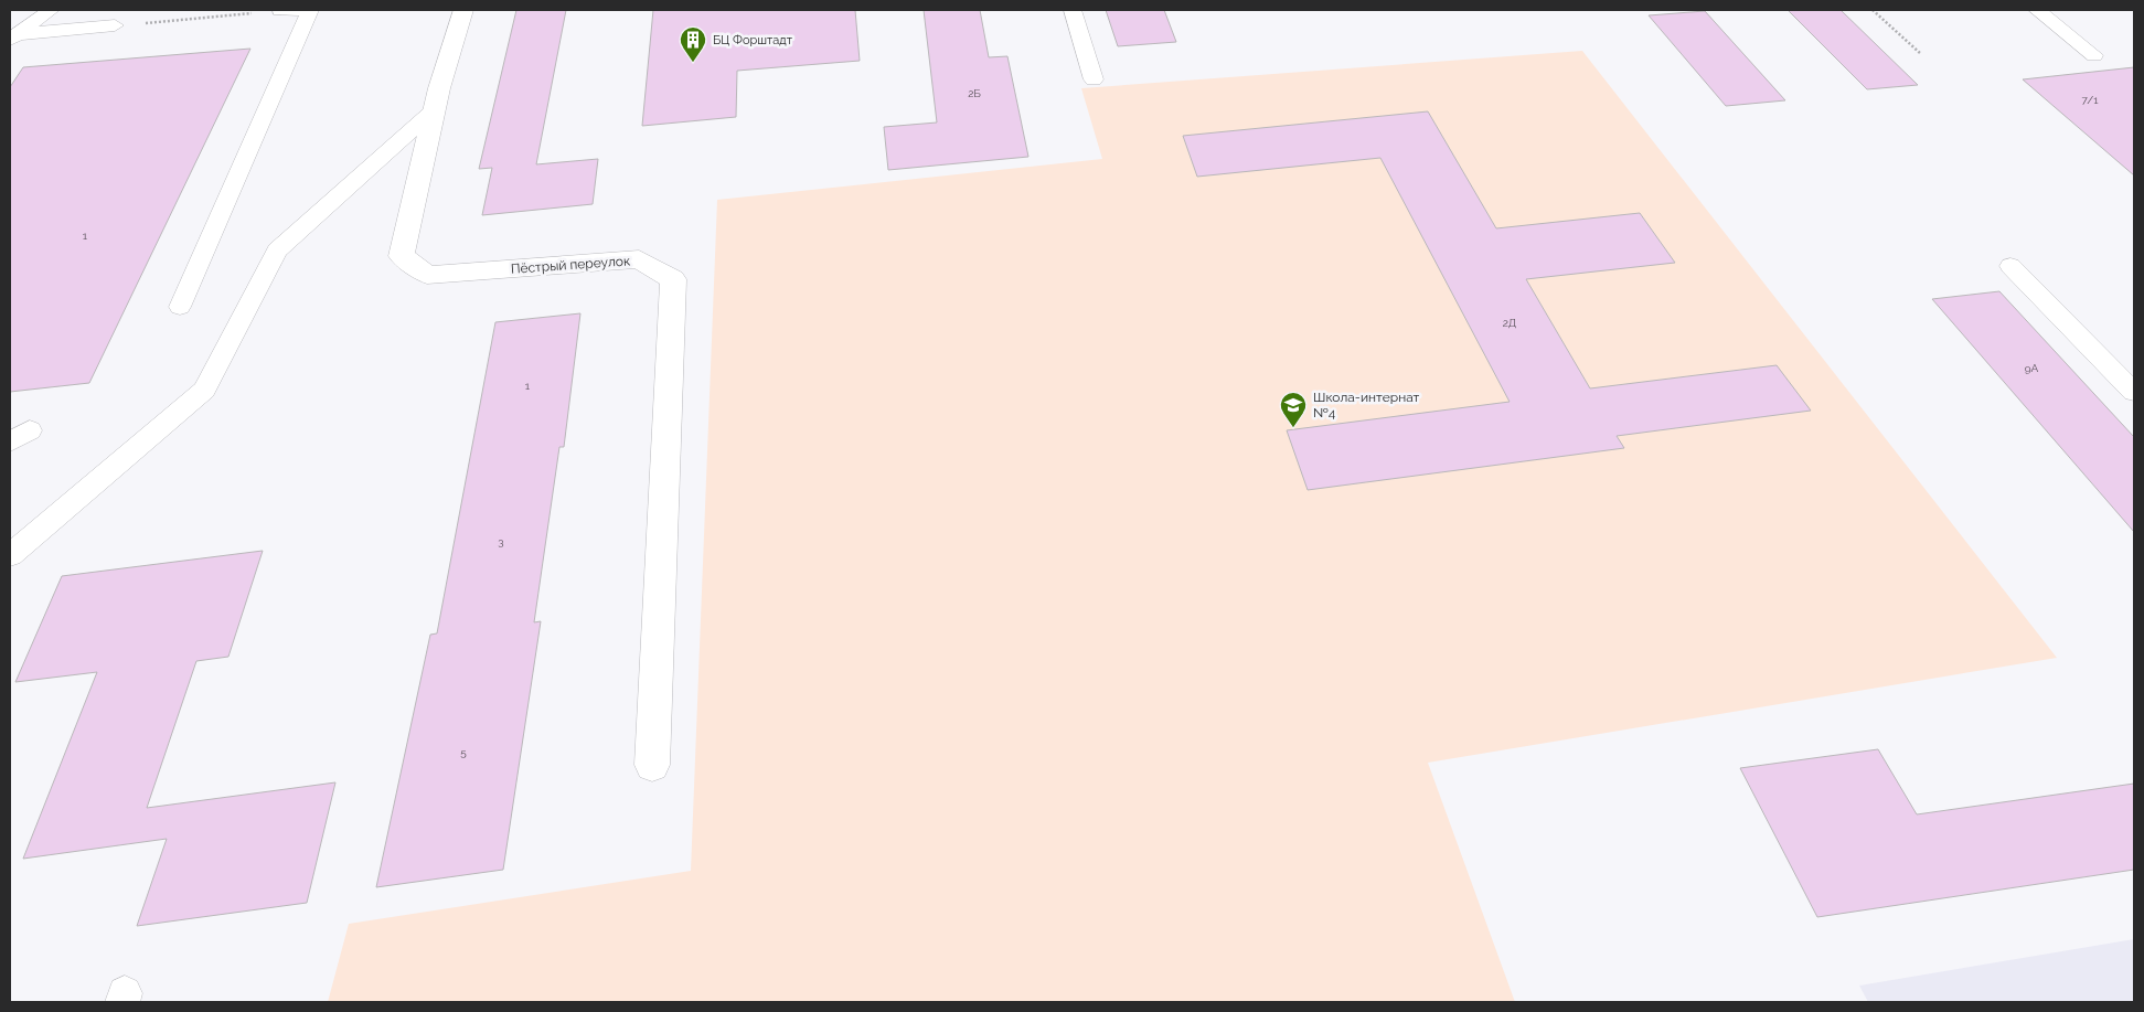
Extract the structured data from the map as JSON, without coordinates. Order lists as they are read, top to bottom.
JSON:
{
  "streets": {
    "street": ["Пёстрый переулок"]
  },
  "places": {
    "building": ["БЦ Форштадт"],
    "school or university": ["Школа-интернат №4"]
  },
  "house_numbers": [
    "2Б",
    "7/1",
    "1",
    "2Д",
    "9А",
    "1",
    "3",
    "5"
  ]
}
